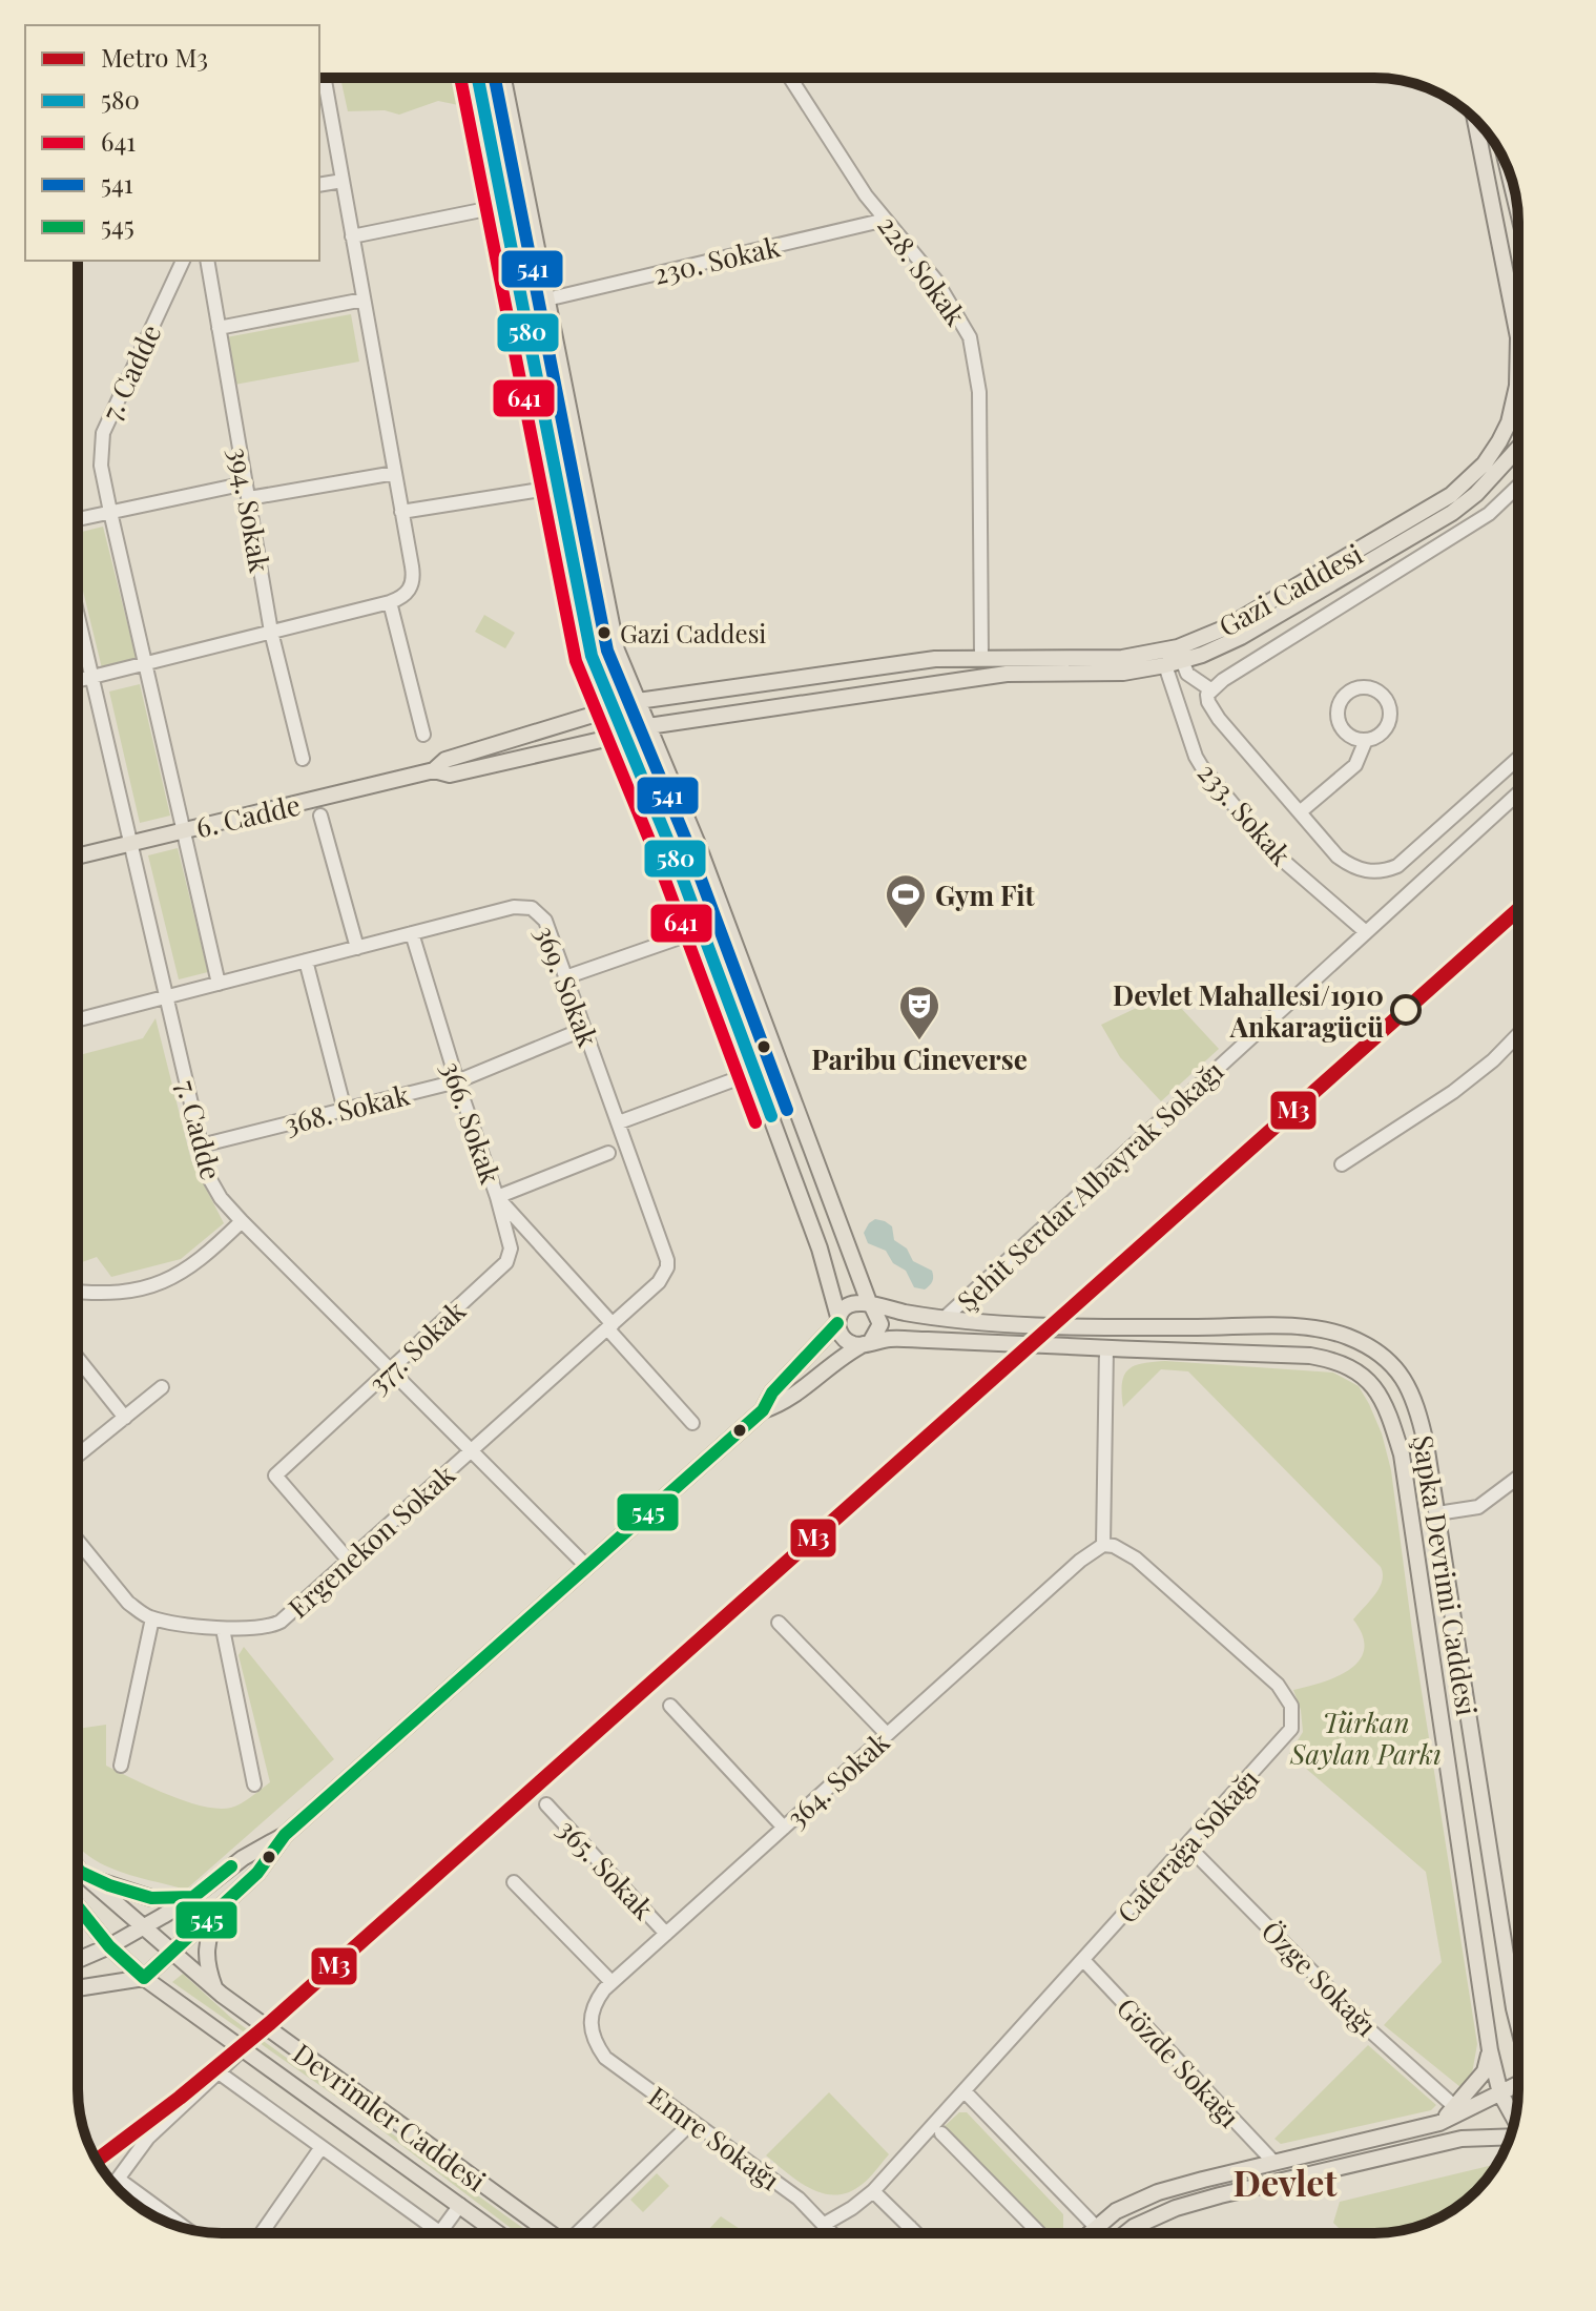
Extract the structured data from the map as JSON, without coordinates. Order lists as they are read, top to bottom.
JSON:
{
  "streets": {
    "main road": [
      "Gazi Caddesi",
      "6. Cadde",
      "Şapka Devrimi Caddesi",
      "Devrimler Caddesi"
    ],
    "street": [
      "230. Sokak",
      "228. Sokak",
      "7. Cadde",
      "394. Sokak",
      "233. Sokak",
      "369. Sokak",
      "368. Sokak",
      "366. Sokak",
      "Şehit Serdar Albayrak Sokağı",
      "377. Sokak",
      "Ergenekon Sokak",
      "364. Sokak",
      "Caferağa Sokağı",
      "365. Sokak",
      "Özge Sokağı",
      "Gözde Sokağı",
      "Emre Sokağı"
    ]
  },
  "crossings": [
    ["230. Sokak", "228. Sokak"],
    ["228. Sokak", "Gazi Caddesi"],
    ["7. Cadde", "6. Cadde"],
    ["7. Cadde", "369. Sokak"],
    ["7. Cadde", "368. Sokak"],
    ["7. Cadde", "377. Sokak"],
    ["7. Cadde", "Ergenekon Sokak"],
    ["Gazi Caddesi", "233. Sokak"],
    ["Gazi Caddesi", "6. Cadde"],
    ["233. Sokak", "Şehit Serdar Albayrak Sokağı"],
    ["369. Sokak", "368. Sokak"],
    ["369. Sokak", "366. Sokak"],
    ["369. Sokak", "Ergenekon Sokak"],
    ["368. Sokak", "366. Sokak"],
    ["366. Sokak", "377. Sokak"],
    ["Şehit Serdar Albayrak Sokağı", "Şapka Devrimi Caddesi"],
    ["377. Sokak", "Ergenekon Sokak"],
    ["364. Sokak", "Caferağa Sokağı"],
    ["364. Sokak", "365. Sokak"],
    ["364. Sokak", "Emre Sokağı"],
    ["Caferağa Sokağı", "Özge Sokağı"],
    ["Caferağa Sokağı", "Gözde Sokağı"],
    ["Caferağa Sokağı", "Emre Sokağı"]
  ],
  "districts": ["Devlet"],
  "parks": ["Türkan Saylan Parkı"],
  "places": {
    "other": ["Gazi Caddesi", "Devlet Mahallesi/1910 Ankaragücü"],
    "sports": ["Gym Fit"],
    "theatre": ["Paribu Cineverse"]
  },
  "lines": [
    "transit line 580",
    "transit line 641",
    "transit line 541",
    "metro line M3",
    "transit line 545"
  ],
  "legend": [
    "Metro M3",
    "580",
    "641",
    "541",
    "545"
  ]
}
